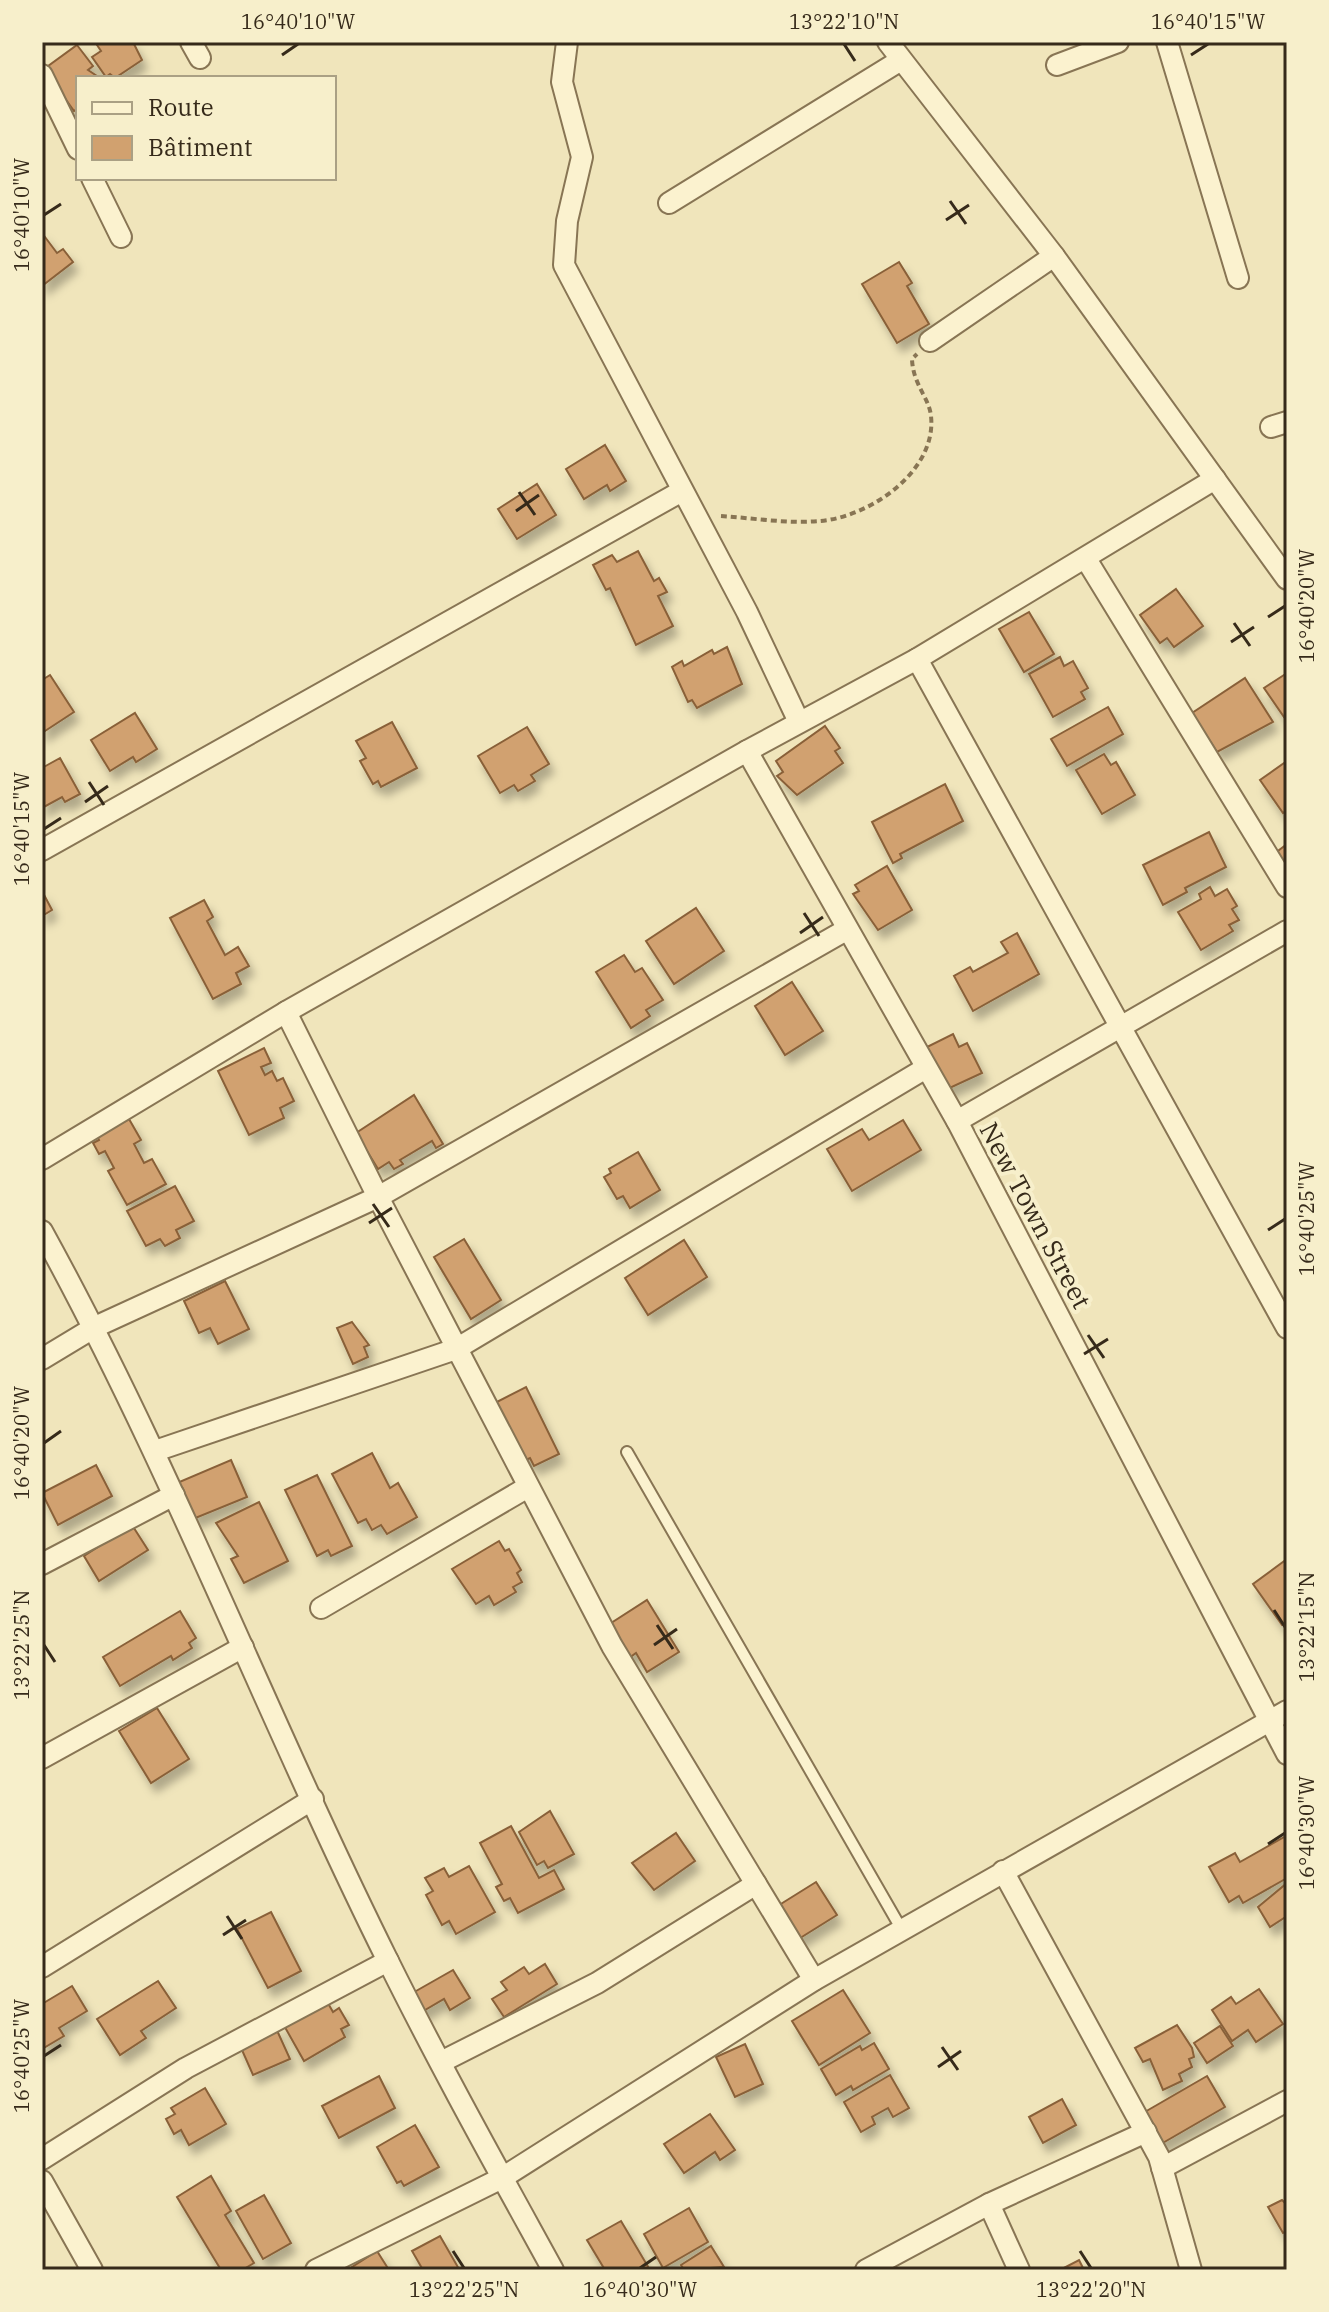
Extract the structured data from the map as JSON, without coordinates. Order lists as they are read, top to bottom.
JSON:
{
  "streets": {
    "street": ["New Town Street"]
  },
  "legend": ["Route", "Bâtiment"],
  "coordinates": [
    "16°40'10\"W",
    "13°22'10\"N",
    "16°40'15\"W",
    "16°40'20\"W",
    "16°40'25\"W",
    "13°22'15\"N",
    "13°22'25\"N",
    "16°40'30\"W",
    "13°22'20\"N"
  ]
}
